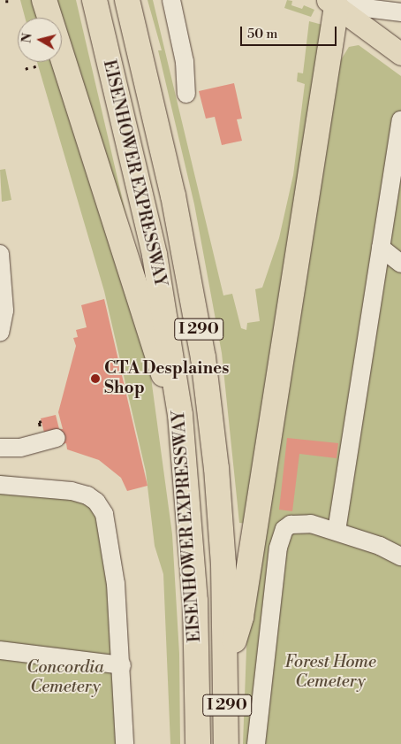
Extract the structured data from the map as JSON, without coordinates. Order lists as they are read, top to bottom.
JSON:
{
  "streets": {
    "highway": ["EISENHOWER EXPRESSWAY", "I 290"]
  },
  "parks": ["Forest Home Cemetery", "Concordia Cemetery"],
  "places": ["CTA Desplaines Shop"],
  "scale_bar": "50 m",
  "north": "left"
}
